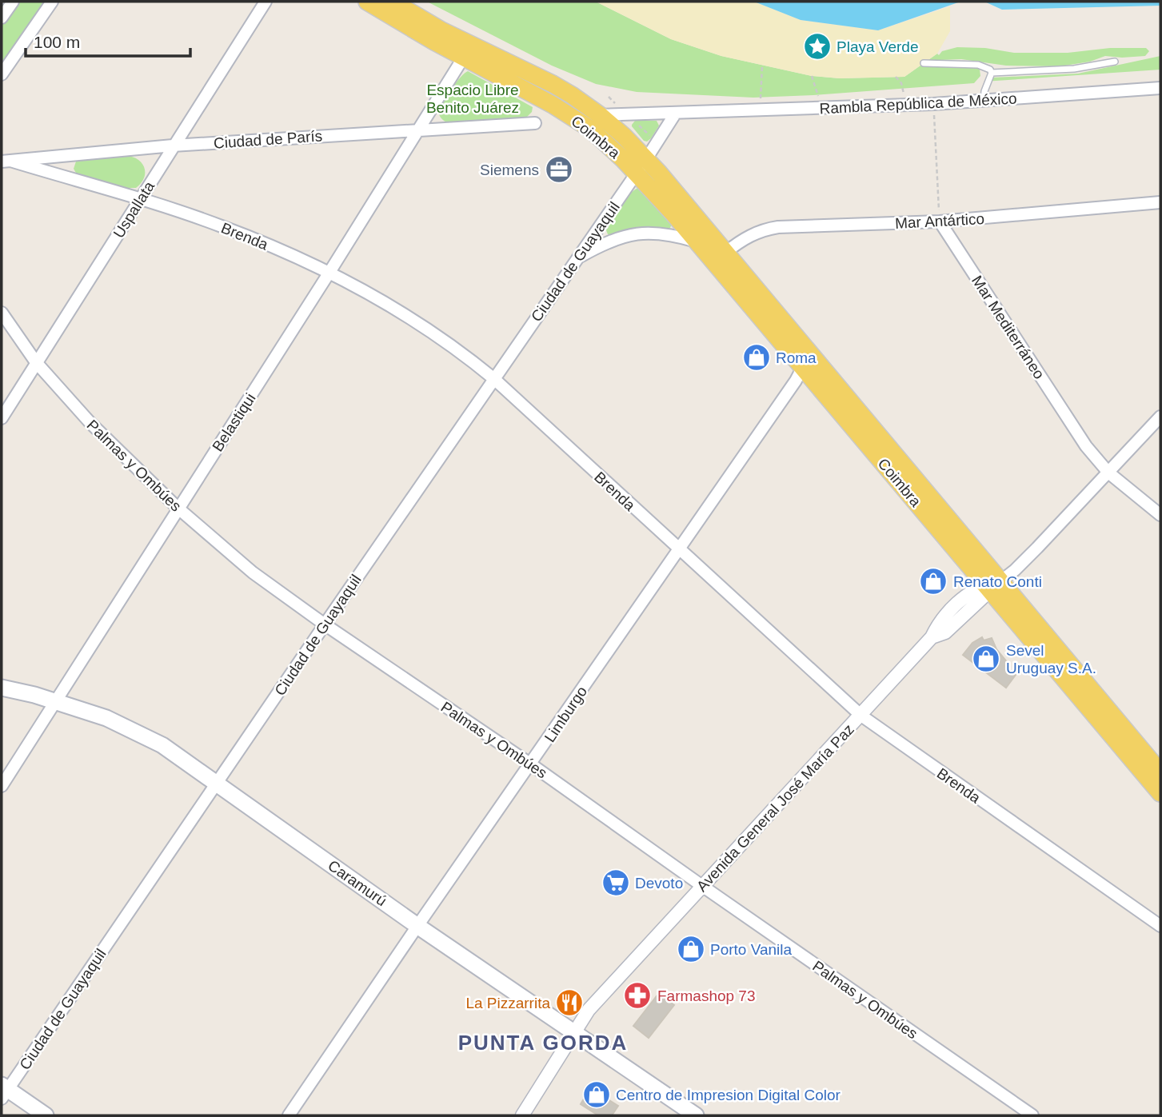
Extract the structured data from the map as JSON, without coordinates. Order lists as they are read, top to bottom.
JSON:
{
  "streets": {
    "main road": ["Coimbra", "Caramurú"],
    "street": [
      "Rambla República de México",
      "Ciudad de París",
      "Uspallata",
      "Mar Antártico",
      "Brenda",
      "Ciudad de Guayaquil",
      "Mar Mediterráneo",
      "Belastiqui",
      "Palmas y Ombúes",
      "Limburgo",
      "Avenida General José María Paz"
    ]
  },
  "crossings": [
    ["Rambla República de México", "Coimbra"],
    ["Coimbra", "Mar Antártico"],
    ["Coimbra", "Ciudad de Guayaquil"],
    ["Coimbra", "Belastiqui"],
    ["Coimbra", "Limburgo"],
    ["Coimbra", "Avenida General José María Paz"],
    ["Ciudad de París", "Uspallata"],
    ["Ciudad de París", "Brenda"],
    ["Ciudad de París", "Belastiqui"],
    ["Uspallata", "Brenda"],
    ["Uspallata", "Palmas y Ombúes"],
    ["Mar Antártico", "Mar Mediterráneo"],
    ["Brenda", "Ciudad de Guayaquil"],
    ["Brenda", "Belastiqui"],
    ["Brenda", "Limburgo"],
    ["Brenda", "Avenida General José María Paz"],
    ["Ciudad de Guayaquil", "Palmas y Ombúes"],
    ["Ciudad de Guayaquil", "Caramurú"],
    ["Mar Mediterráneo", "Avenida General José María Paz"],
    ["Belastiqui", "Palmas y Ombúes"],
    ["Belastiqui", "Caramurú"],
    ["Palmas y Ombúes", "Limburgo"],
    ["Palmas y Ombúes", "Avenida General José María Paz"],
    ["Limburgo", "Caramurú"],
    ["Avenida General José María Paz", "Caramurú"]
  ],
  "districts": ["PUNTA GORDA"],
  "parks": ["Espacio Libre Benito Juárez"],
  "places": {
    "place": ["Playa Verde"],
    "office": ["Siemens"],
    "shop": [
      "Roma",
      "Renato Conti",
      "Sevel Uruguay S.A.",
      "Porto Vanila",
      "Centro de Impresion Digital Color"
    ],
    "supermarket": ["Devoto"],
    "pharmacy": ["Farmashop 73"],
    "restaurant": ["La Pizzarrita"]
  },
  "scale_bar": "100 m"
}
